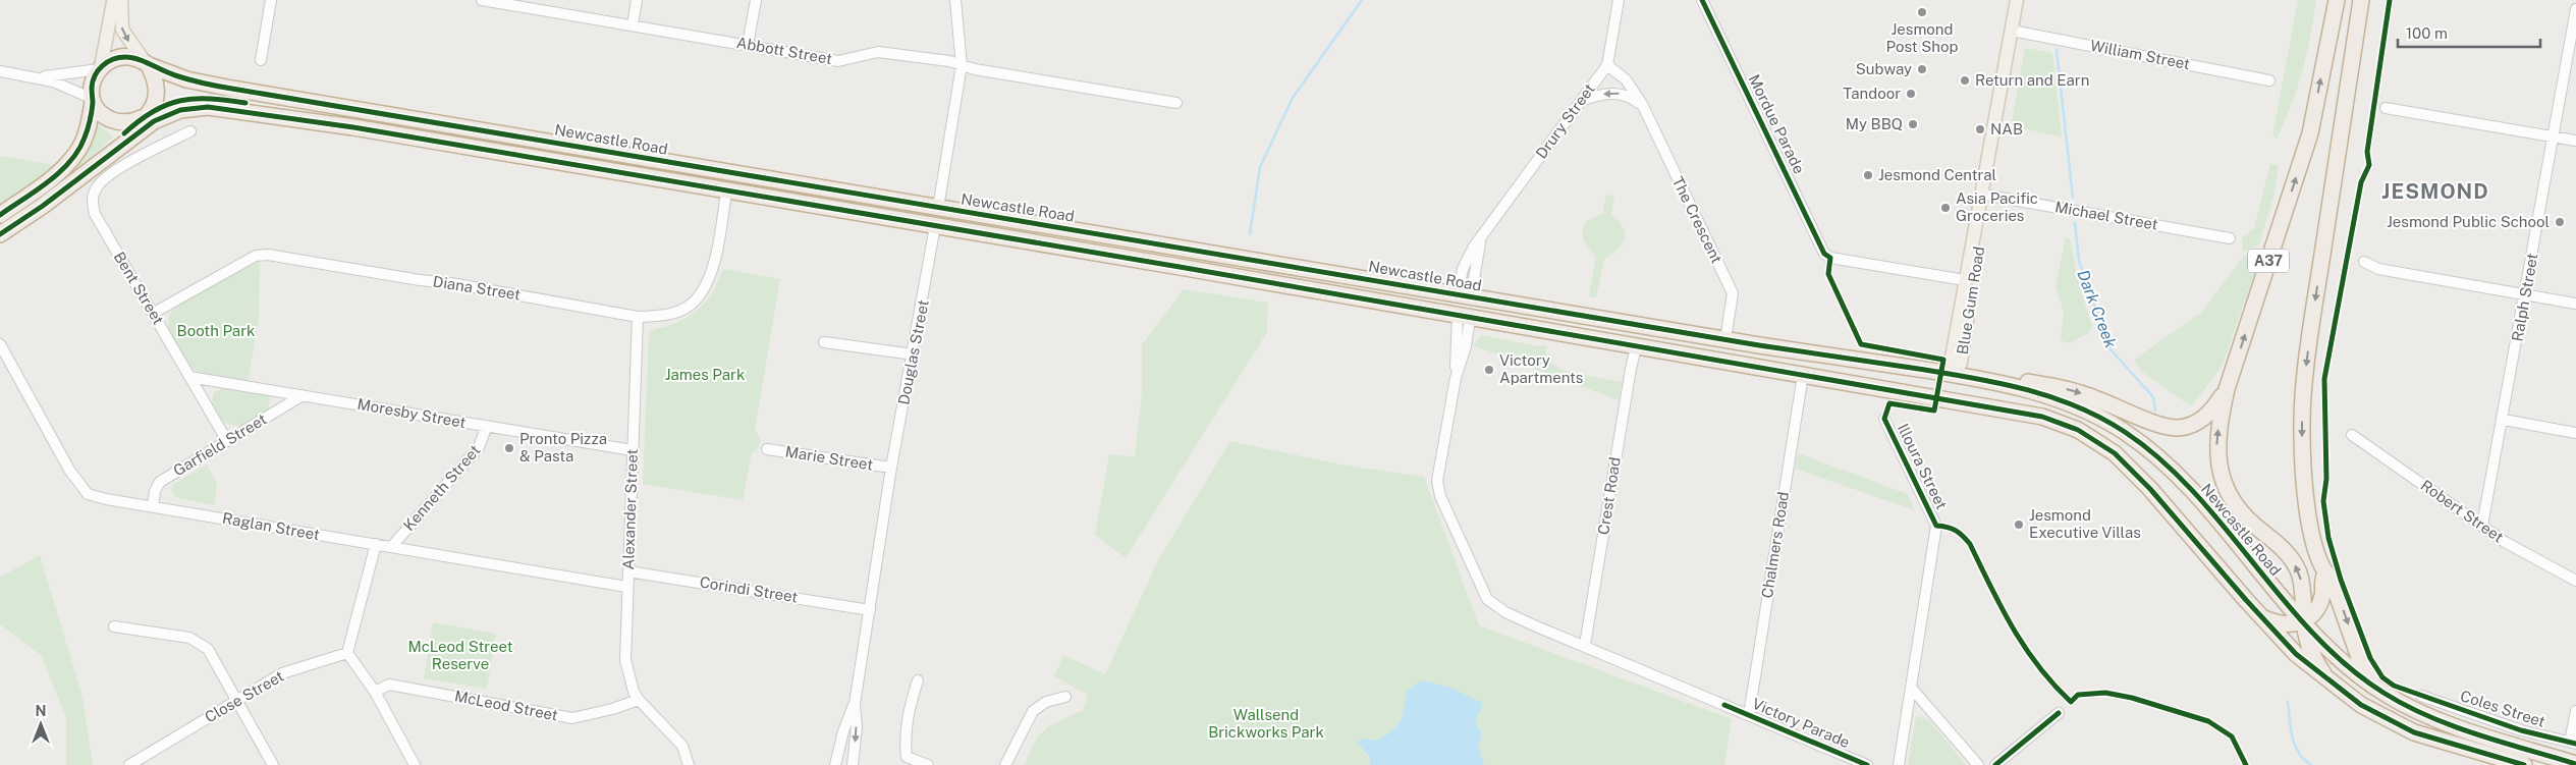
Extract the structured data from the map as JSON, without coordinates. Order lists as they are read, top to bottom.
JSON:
{
  "streets": {
    "highway": ["Newcastle Road", "A37", "Douglas Street"],
    "main road": ["Blue Gum Road"],
    "street": [
      "Abbott Street",
      "William Street",
      "Drury Street",
      "Mordue Parade",
      "Michael Street",
      "The Crescent",
      "Bent Street",
      "Diana Street",
      "Ralph Street",
      "Moresby Street",
      "Garfield Street",
      "Marie Street",
      "Illoura Street",
      "Kenneth Street",
      "Crest Road",
      "Alexander Street",
      "Robert Street",
      "Raglan Street",
      "Chalmers Road",
      "Corindi Street",
      "Close Street",
      "McLeod Street",
      "Coles Street",
      "Victory Parade"
    ]
  },
  "crossings": [
    ["Abbott Street", "Douglas Street"],
    ["William Street", "Blue Gum Road"],
    ["Drury Street", "Newcastle Road"],
    ["Drury Street", "The Crescent"],
    ["Mordue Parade", "Blue Gum Road"],
    ["Newcastle Road", "The Crescent"],
    ["Newcastle Road", "A37"],
    ["Newcastle Road", "Diana Street"],
    ["Newcastle Road", "Blue Gum Road"],
    ["Newcastle Road", "Douglas Street"],
    ["Newcastle Road", "Crest Road"],
    ["Newcastle Road", "Chalmers Road"],
    ["Newcastle Road", "Victory Parade"],
    ["Michael Street", "Blue Gum Road"],
    ["Bent Street", "Diana Street"],
    ["Bent Street", "Moresby Street"],
    ["Bent Street", "Garfield Street"],
    ["Diana Street", "Alexander Street"],
    ["Ralph Street", "Robert Street"],
    ["Douglas Street", "Marie Street"],
    ["Douglas Street", "Corindi Street"],
    ["Moresby Street", "Garfield Street"],
    ["Moresby Street", "Kenneth Street"],
    ["Moresby Street", "Alexander Street"],
    ["Garfield Street", "Raglan Street"],
    ["Kenneth Street", "Raglan Street"],
    ["Crest Road", "Victory Parade"],
    ["Alexander Street", "Raglan Street"],
    ["Alexander Street", "Corindi Street"],
    ["Alexander Street", "McLeod Street"],
    ["Chalmers Road", "Victory Parade"]
  ],
  "districts": ["JESMOND"],
  "water": ["Dark Creek"],
  "parks": [
    "Booth Park",
    "James Park",
    "McLeod Street Reserve",
    "Wallsend Brickworks Park"
  ],
  "places": [
    "Jesmond Post Shop",
    "Subway",
    "Return and Earn",
    "Tandoor",
    "My BBQ",
    "NAB",
    "Jesmond Central",
    "Asia Pacific Groceries",
    "Jesmond Public School",
    "Victory Apartments",
    "Pronto Pizza & Pasta",
    "Jesmond Executive Villas"
  ],
  "scale_bar": "100 m",
  "north": "top"
}
